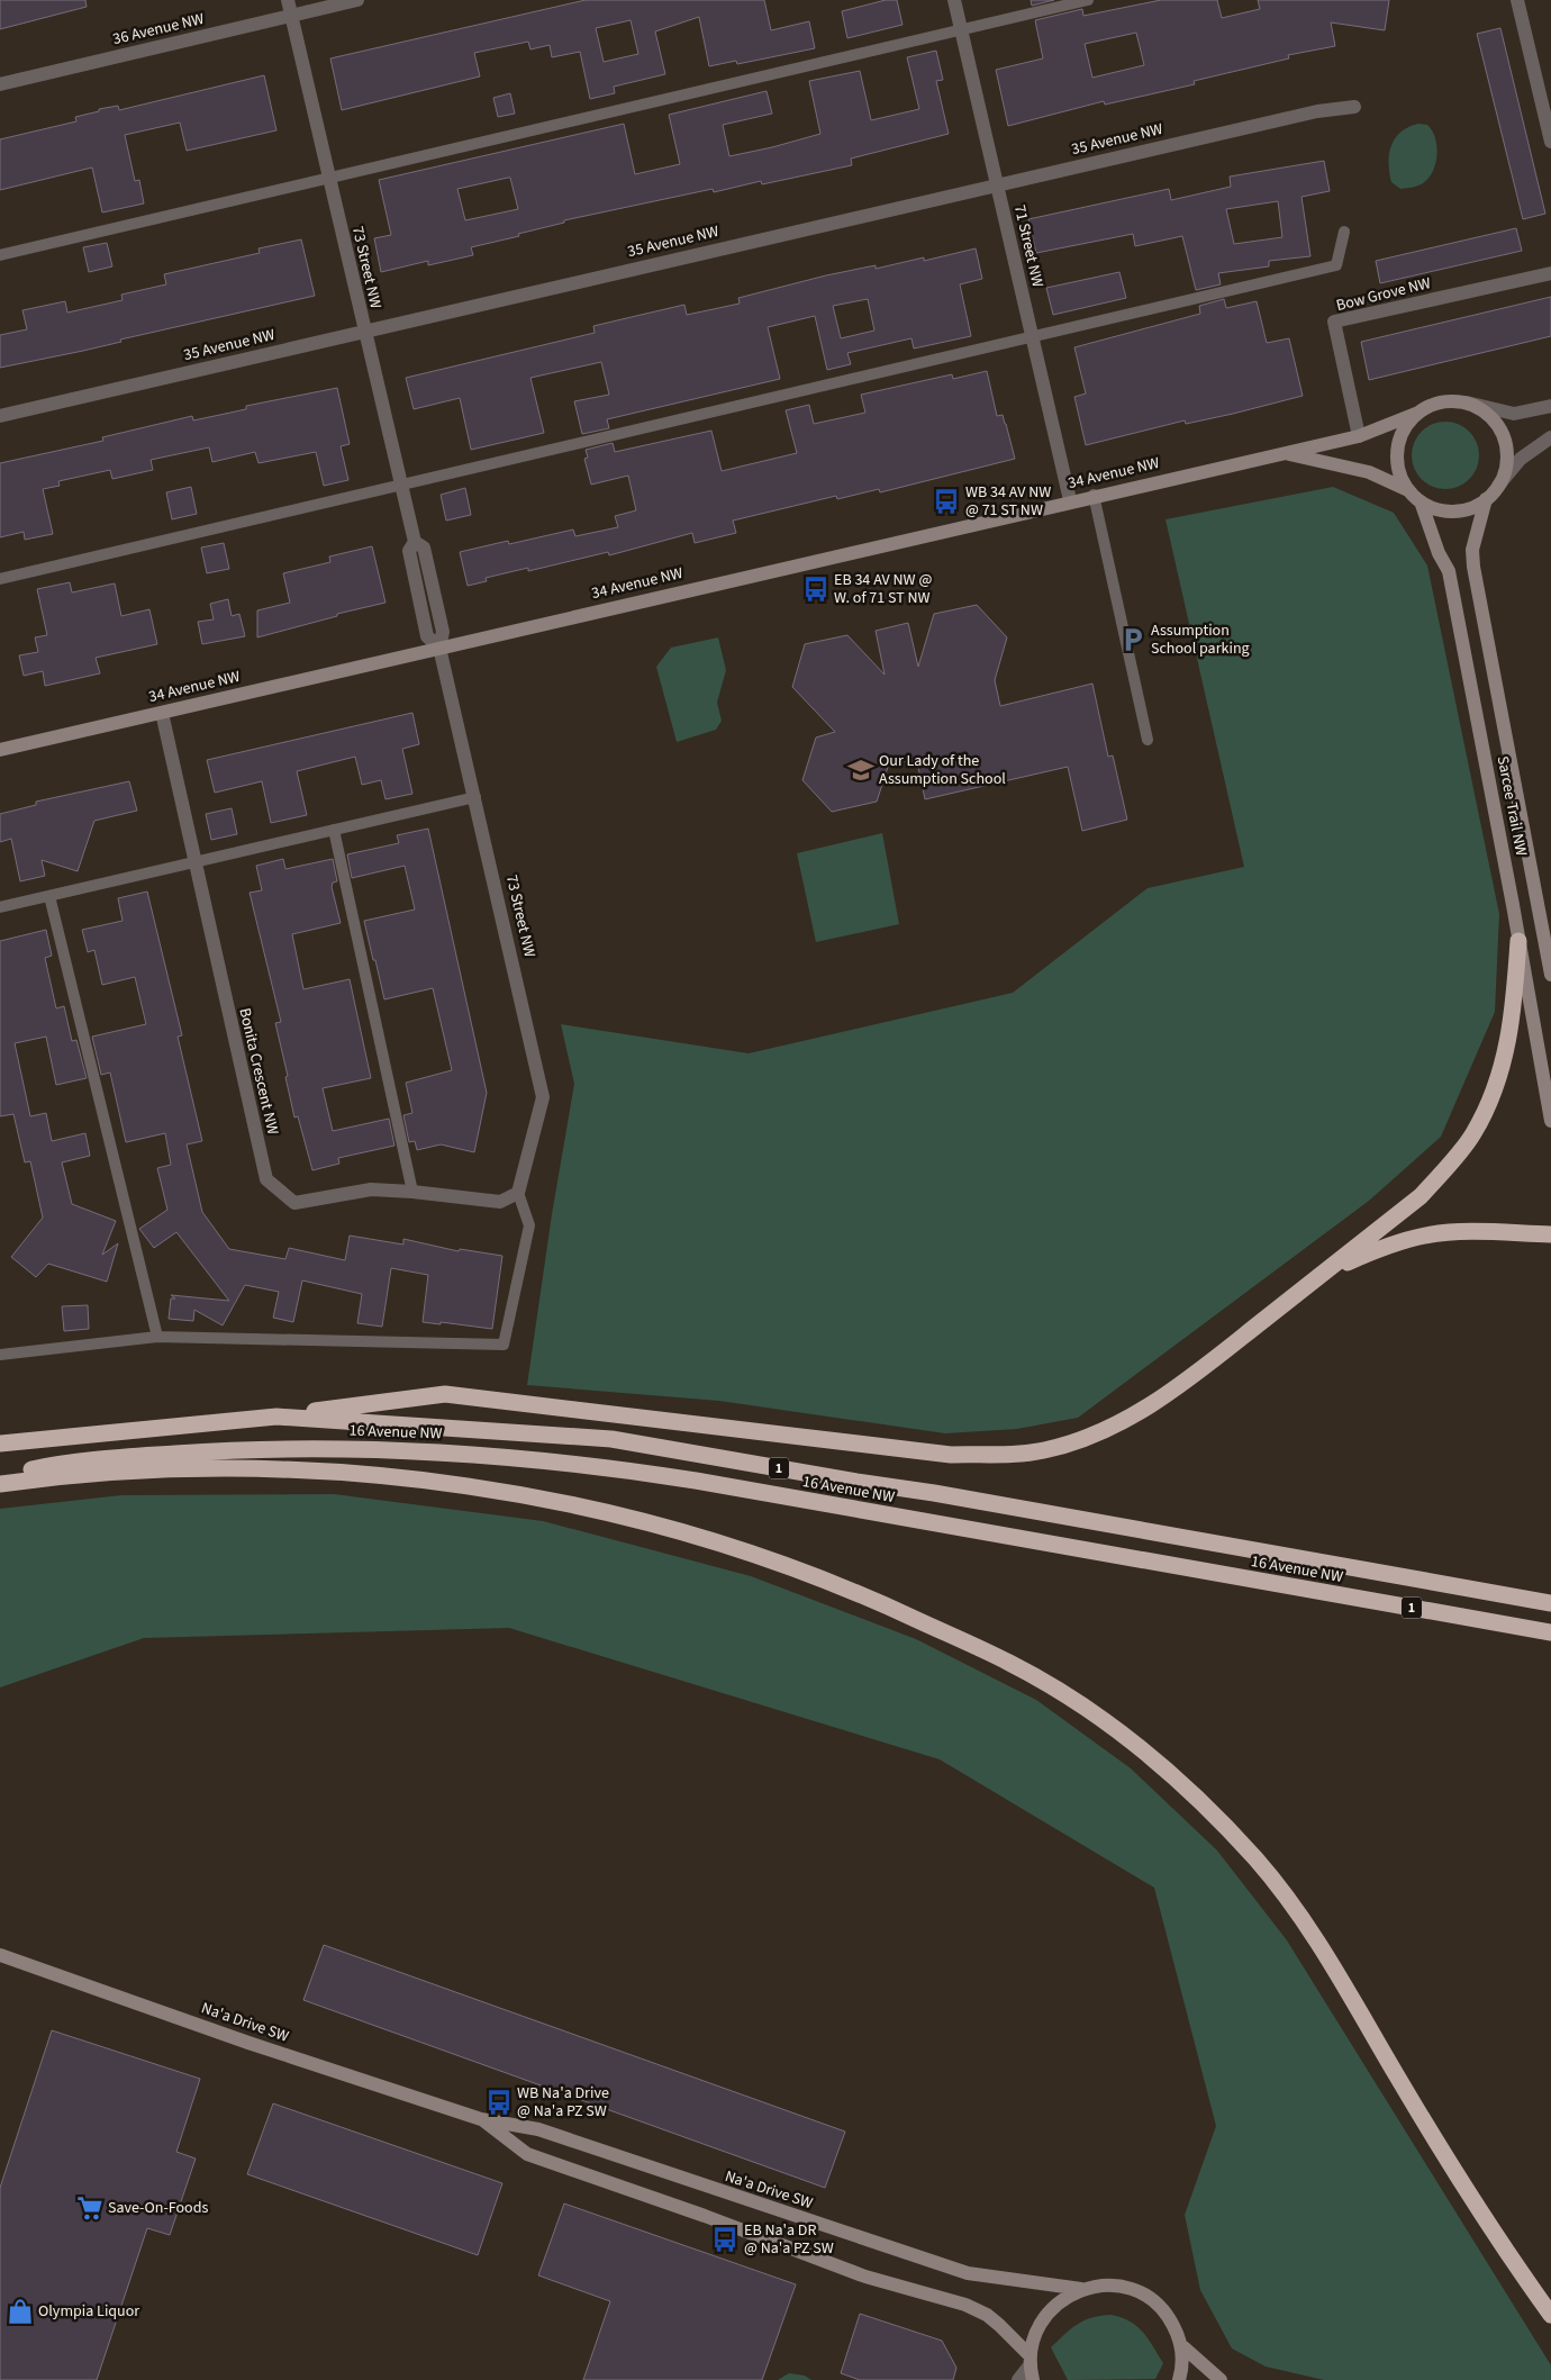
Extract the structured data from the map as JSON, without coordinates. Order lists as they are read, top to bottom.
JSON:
{
  "streets": {
    "highway": ["16 Avenue NW", "1"],
    "street": [
      "36 Avenue NW",
      "35 Avenue NW",
      "71 Street NW",
      "73 Street NW",
      "Bow Grove NW",
      "34 Avenue NW",
      "Sarcee Trail NW",
      "Bonita Crescent NW",
      "Na'a Drive SW"
    ]
  },
  "crossings": [
    ["36 Avenue NW", "73 Street NW"],
    ["35 Avenue NW", "71 Street NW"],
    ["35 Avenue NW", "73 Street NW"],
    ["71 Street NW", "34 Avenue NW"],
    ["73 Street NW", "34 Avenue NW"],
    ["73 Street NW", "Bonita Crescent NW"],
    ["Bow Grove NW", "34 Avenue NW"],
    ["34 Avenue NW", "Sarcee Trail NW"],
    ["34 Avenue NW", "Bonita Crescent NW"]
  ],
  "places": {
    "bus stop": [
      "WB 34 AV NW @ 71 ST NW",
      "EB 34 AV NW @ W. of 71 ST NW",
      "WB Na'a Drive @ Na'a PZ SW",
      "EB Na'a DR @ Na'a PZ SW"
    ],
    "parking": ["Assumption School parking"],
    "school or university": ["Our Lady of the Assumption School"],
    "supermarket": ["Save-On-Foods"],
    "shop": ["Olympia Liquor"]
  }
}
